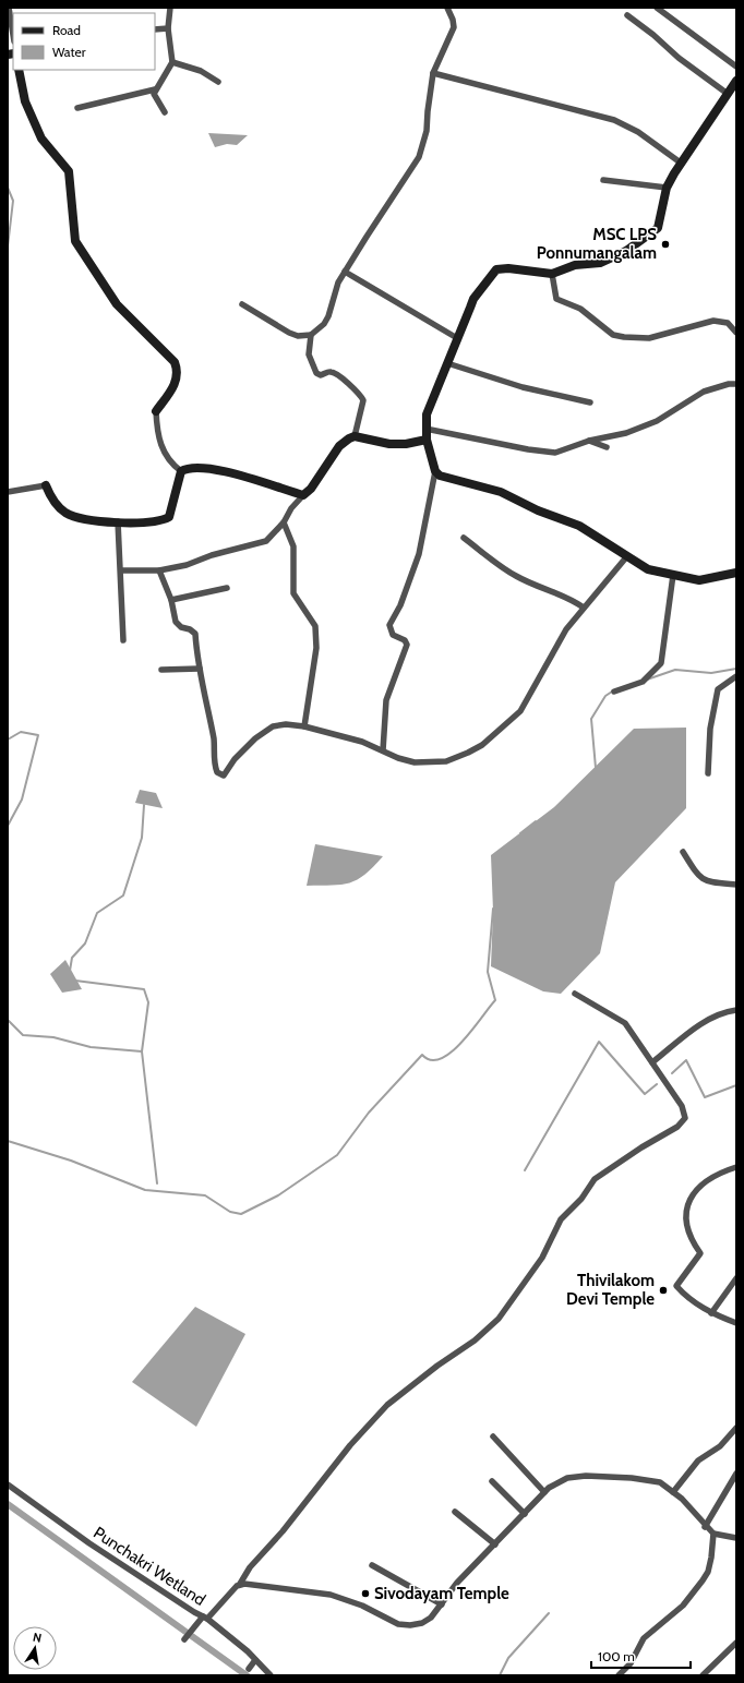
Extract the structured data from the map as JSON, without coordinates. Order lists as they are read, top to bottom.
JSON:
{
  "streets": {
    "street": ["Punchakri Wetland"]
  },
  "places": ["MSC LPS Ponnumangalam", "Thivilakom Devi Temple", "Sivodayam Temple"],
  "legend": ["Road", "Water"],
  "scale_bar": "100 m",
  "north": "top"
}
